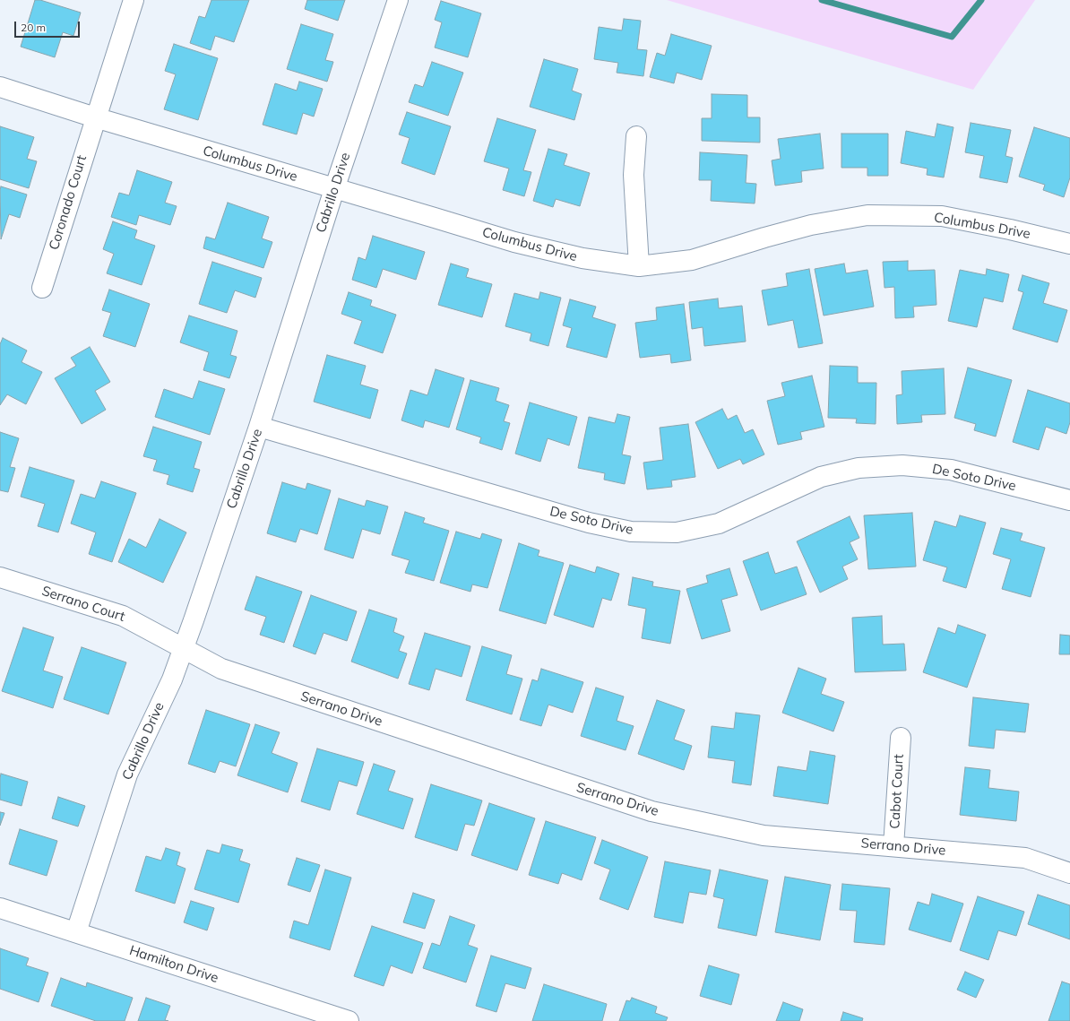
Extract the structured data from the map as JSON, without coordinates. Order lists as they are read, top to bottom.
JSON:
{
  "streets": {
    "street": [
      "Columbus Drive",
      "Cabrillo Drive",
      "Coronado Court",
      "De Soto Drive",
      "Serrano Court",
      "Serrano Drive",
      "Cabot Court",
      "Hamilton Drive"
    ]
  },
  "crossings": [
    ["Columbus Drive", "Cabrillo Drive"],
    ["Columbus Drive", "Coronado Court"],
    ["Cabrillo Drive", "De Soto Drive"],
    ["Cabrillo Drive", "Serrano Court"],
    ["Cabrillo Drive", "Serrano Drive"],
    ["Cabrillo Drive", "Hamilton Drive"],
    ["Serrano Court", "Serrano Drive"],
    ["Serrano Drive", "Cabot Court"]
  ],
  "scale_bar": "20 m"
}
